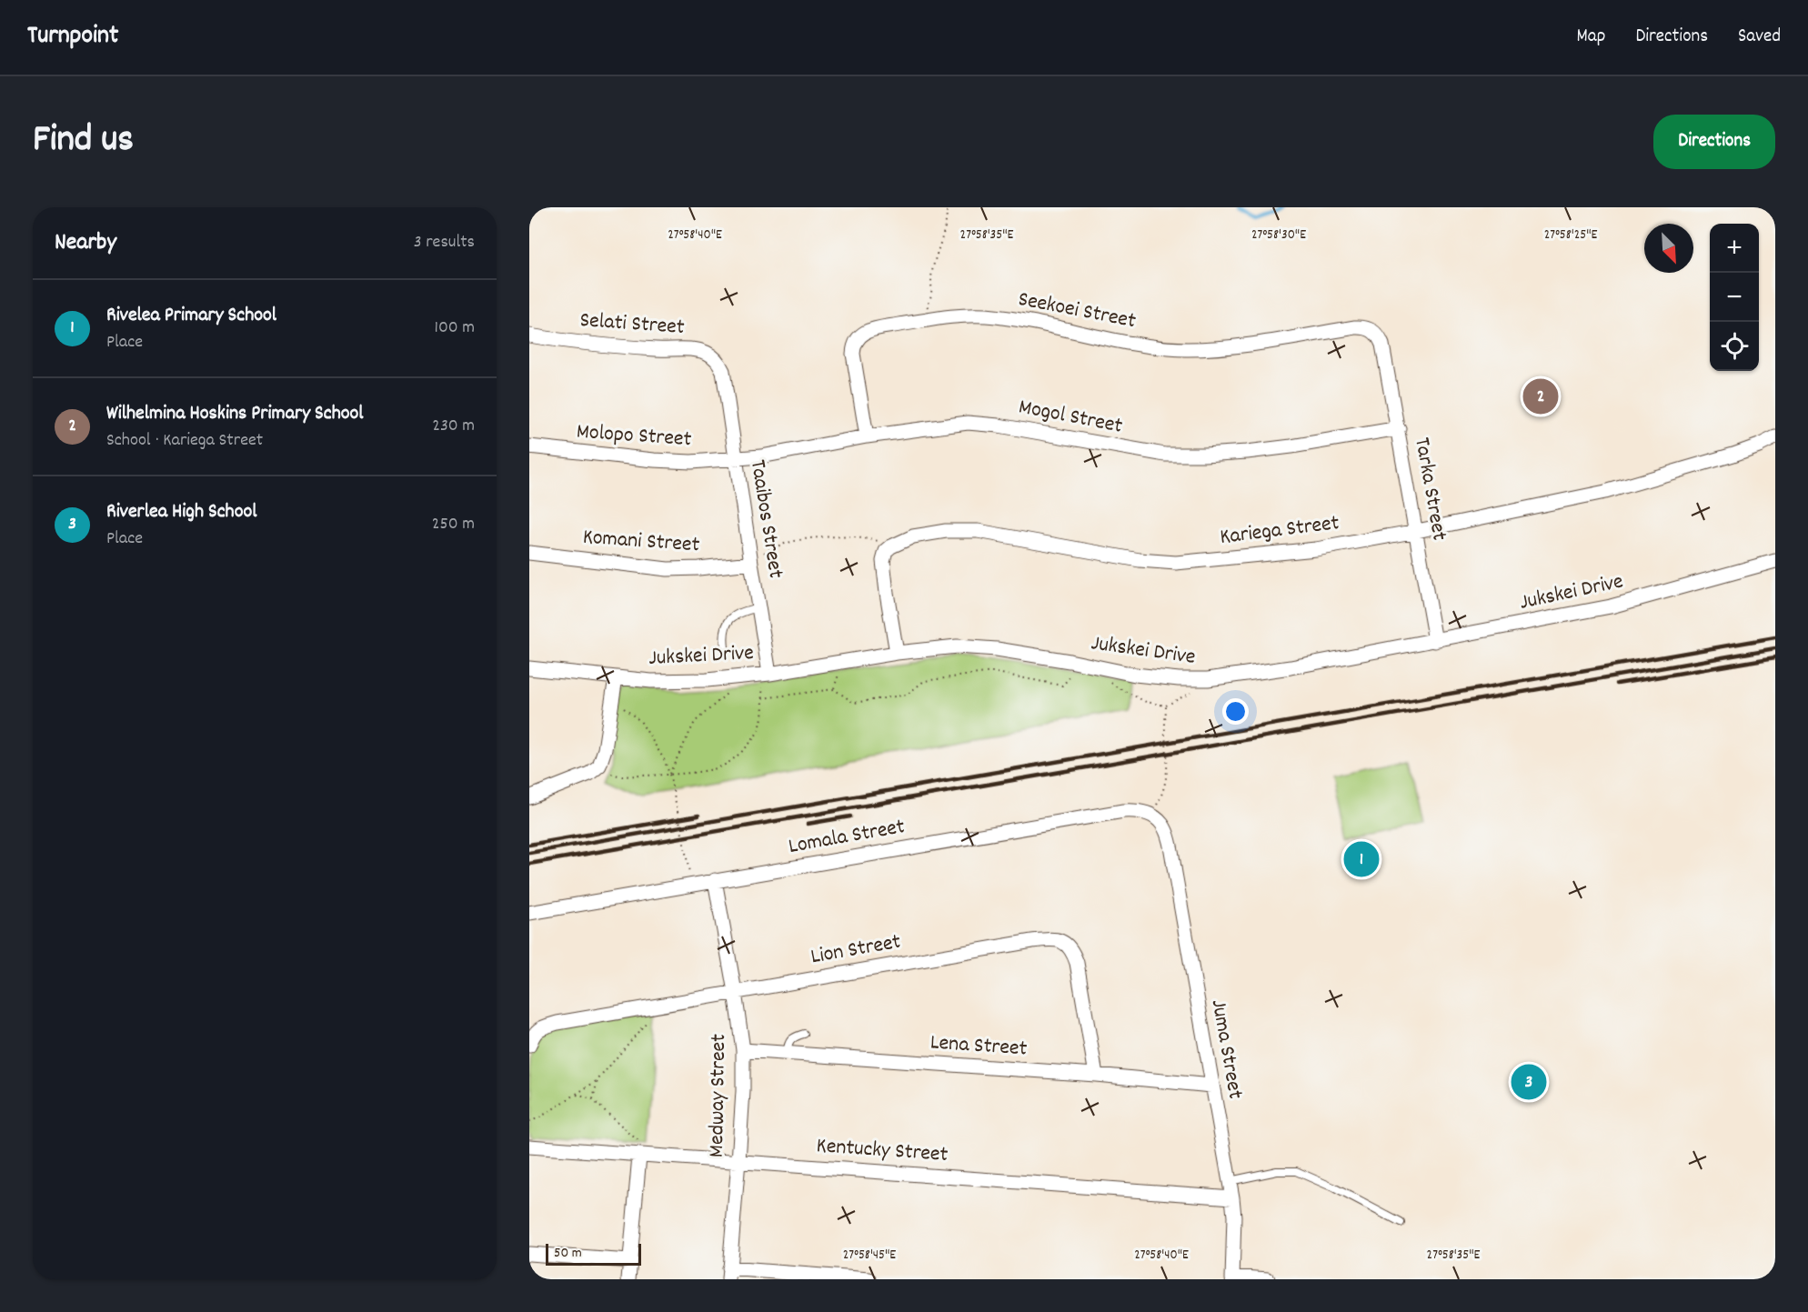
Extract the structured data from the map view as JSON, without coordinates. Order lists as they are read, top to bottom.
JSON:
{
  "streets": {
    "street": [
      "Seekoei Street",
      "Selati Street",
      "Mogol Street",
      "Molopo Street",
      "Tarka Street",
      "Taaibos Street",
      "Kariega Street",
      "Komani Street",
      "Jukskei Drive",
      "Lomala Street",
      "Lion Street",
      "Lena Street",
      "Juma Street",
      "Medway Street",
      "Kentucky Street"
    ]
  },
  "crossings": [
    ["Seekoei Street", "Mogol Street"],
    ["Seekoei Street", "Tarka Street"],
    ["Selati Street", "Taaibos Street"],
    ["Mogol Street", "Molopo Street"],
    ["Mogol Street", "Tarka Street"],
    ["Mogol Street", "Taaibos Street"],
    ["Molopo Street", "Taaibos Street"],
    ["Tarka Street", "Kariega Street"],
    ["Tarka Street", "Jukskei Drive"],
    ["Taaibos Street", "Komani Street"],
    ["Taaibos Street", "Jukskei Drive"],
    ["Lomala Street", "Juma Street"],
    ["Lomala Street", "Medway Street"],
    ["Lion Street", "Lena Street"],
    ["Lion Street", "Medway Street"],
    ["Lena Street", "Juma Street"],
    ["Lena Street", "Medway Street"],
    ["Juma Street", "Kentucky Street"],
    ["Medway Street", "Kentucky Street"]
  ],
  "scale_bar": "50 m",
  "north": "bottom right",
  "page": {
    "header": "Turnpoint",
    "nav": ["Map", "Directions", "Saved"],
    "title": "Find us",
    "buttons": "Directions",
    "heading": ["Nearby", "3 results"],
    "map_buttons": ["+", "−"],
    "list": [
      {
        "mark": "1",
        "name": "Rivelea Primary School",
        "note": "Place",
        "value": "100 m"
      },
      {
        "mark": "2",
        "name": "Wilhelmina Hoskins Primary School",
        "note": "School · Kariega Street",
        "value": "230 m"
      },
      {
        "mark": "3",
        "name": "Riverlea High School",
        "note": "Place",
        "value": "250 m"
      }
    ],
    "pins": ["2", "1", "3"],
    "scale": "50 m"
  },
  "coordinates": [
    "27°58'40\"E",
    "27°58'35\"E",
    "27°58'30\"E",
    "27°58'25\"E",
    "27°58'45\"E"
  ]
}
